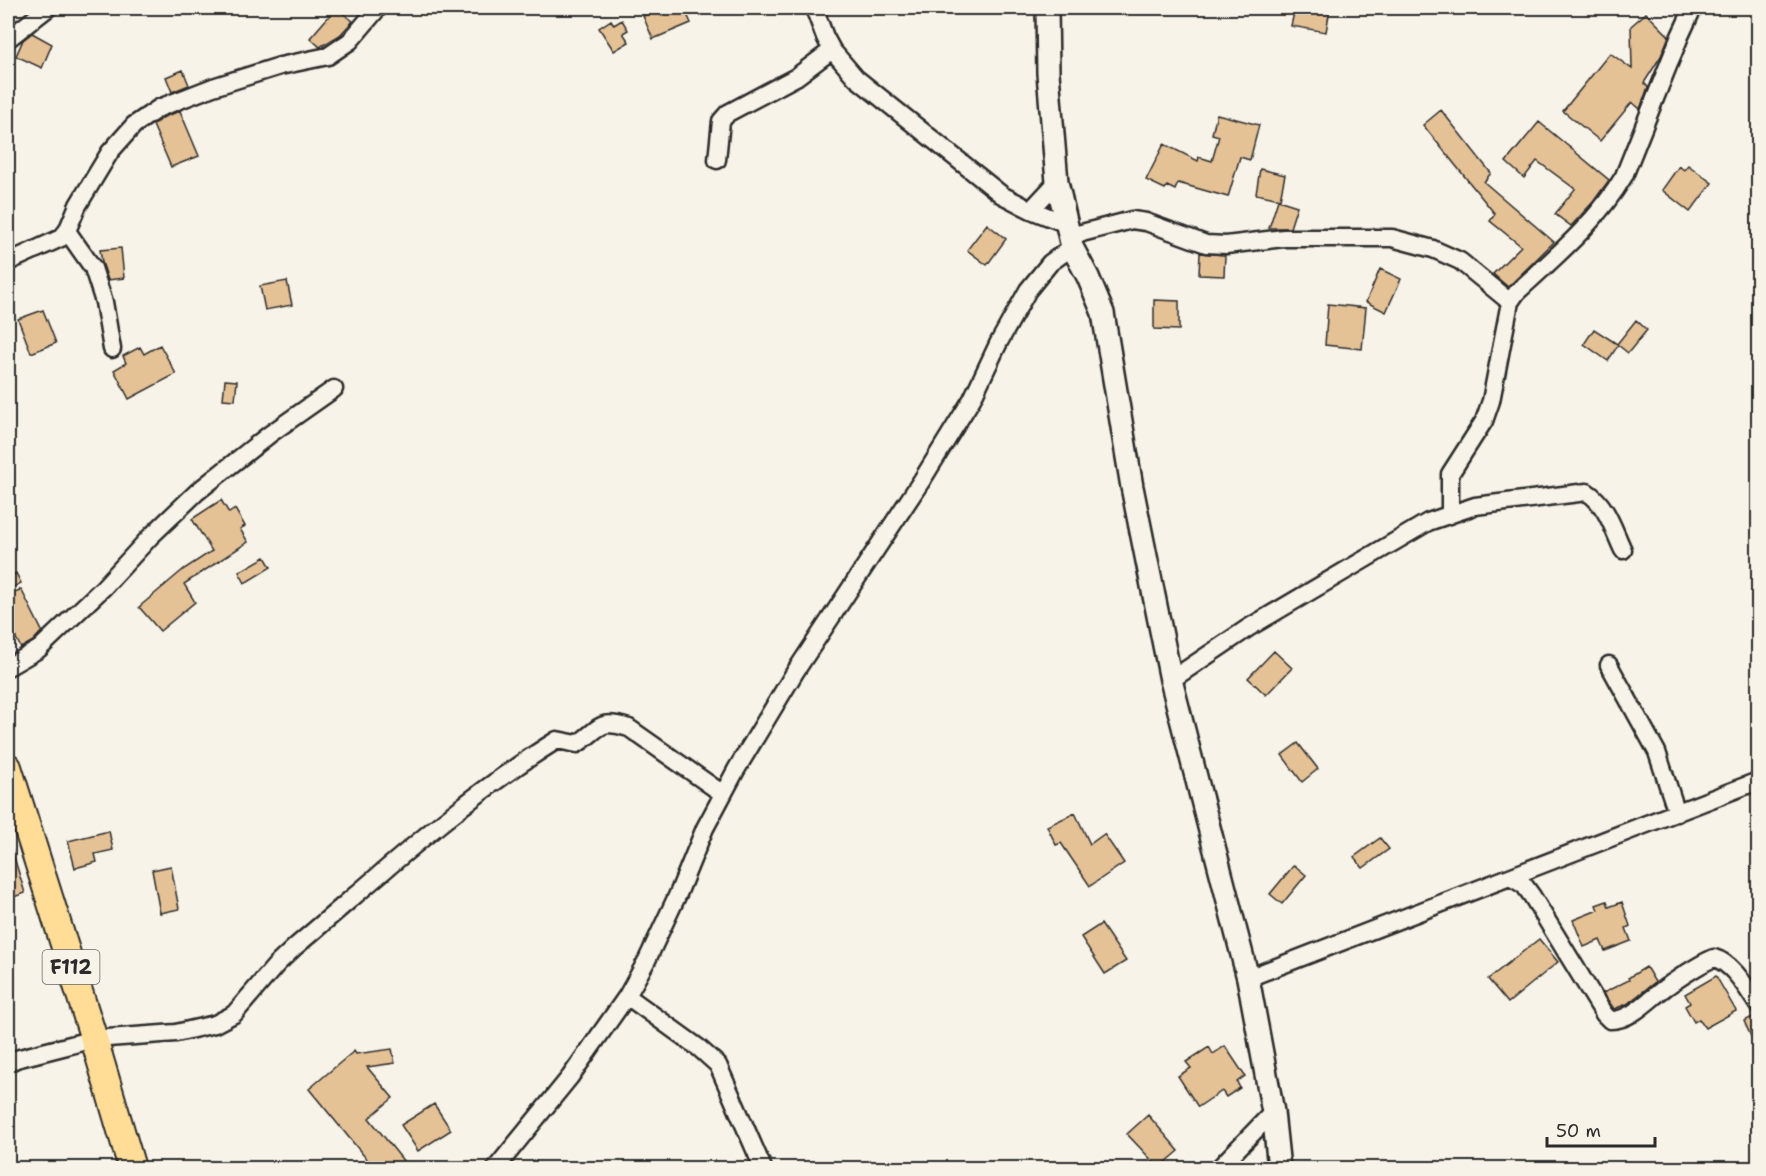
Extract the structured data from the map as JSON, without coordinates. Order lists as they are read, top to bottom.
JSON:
{
  "streets": {
    "main road": ["F112"]
  },
  "scale_bar": "50 m"
}
